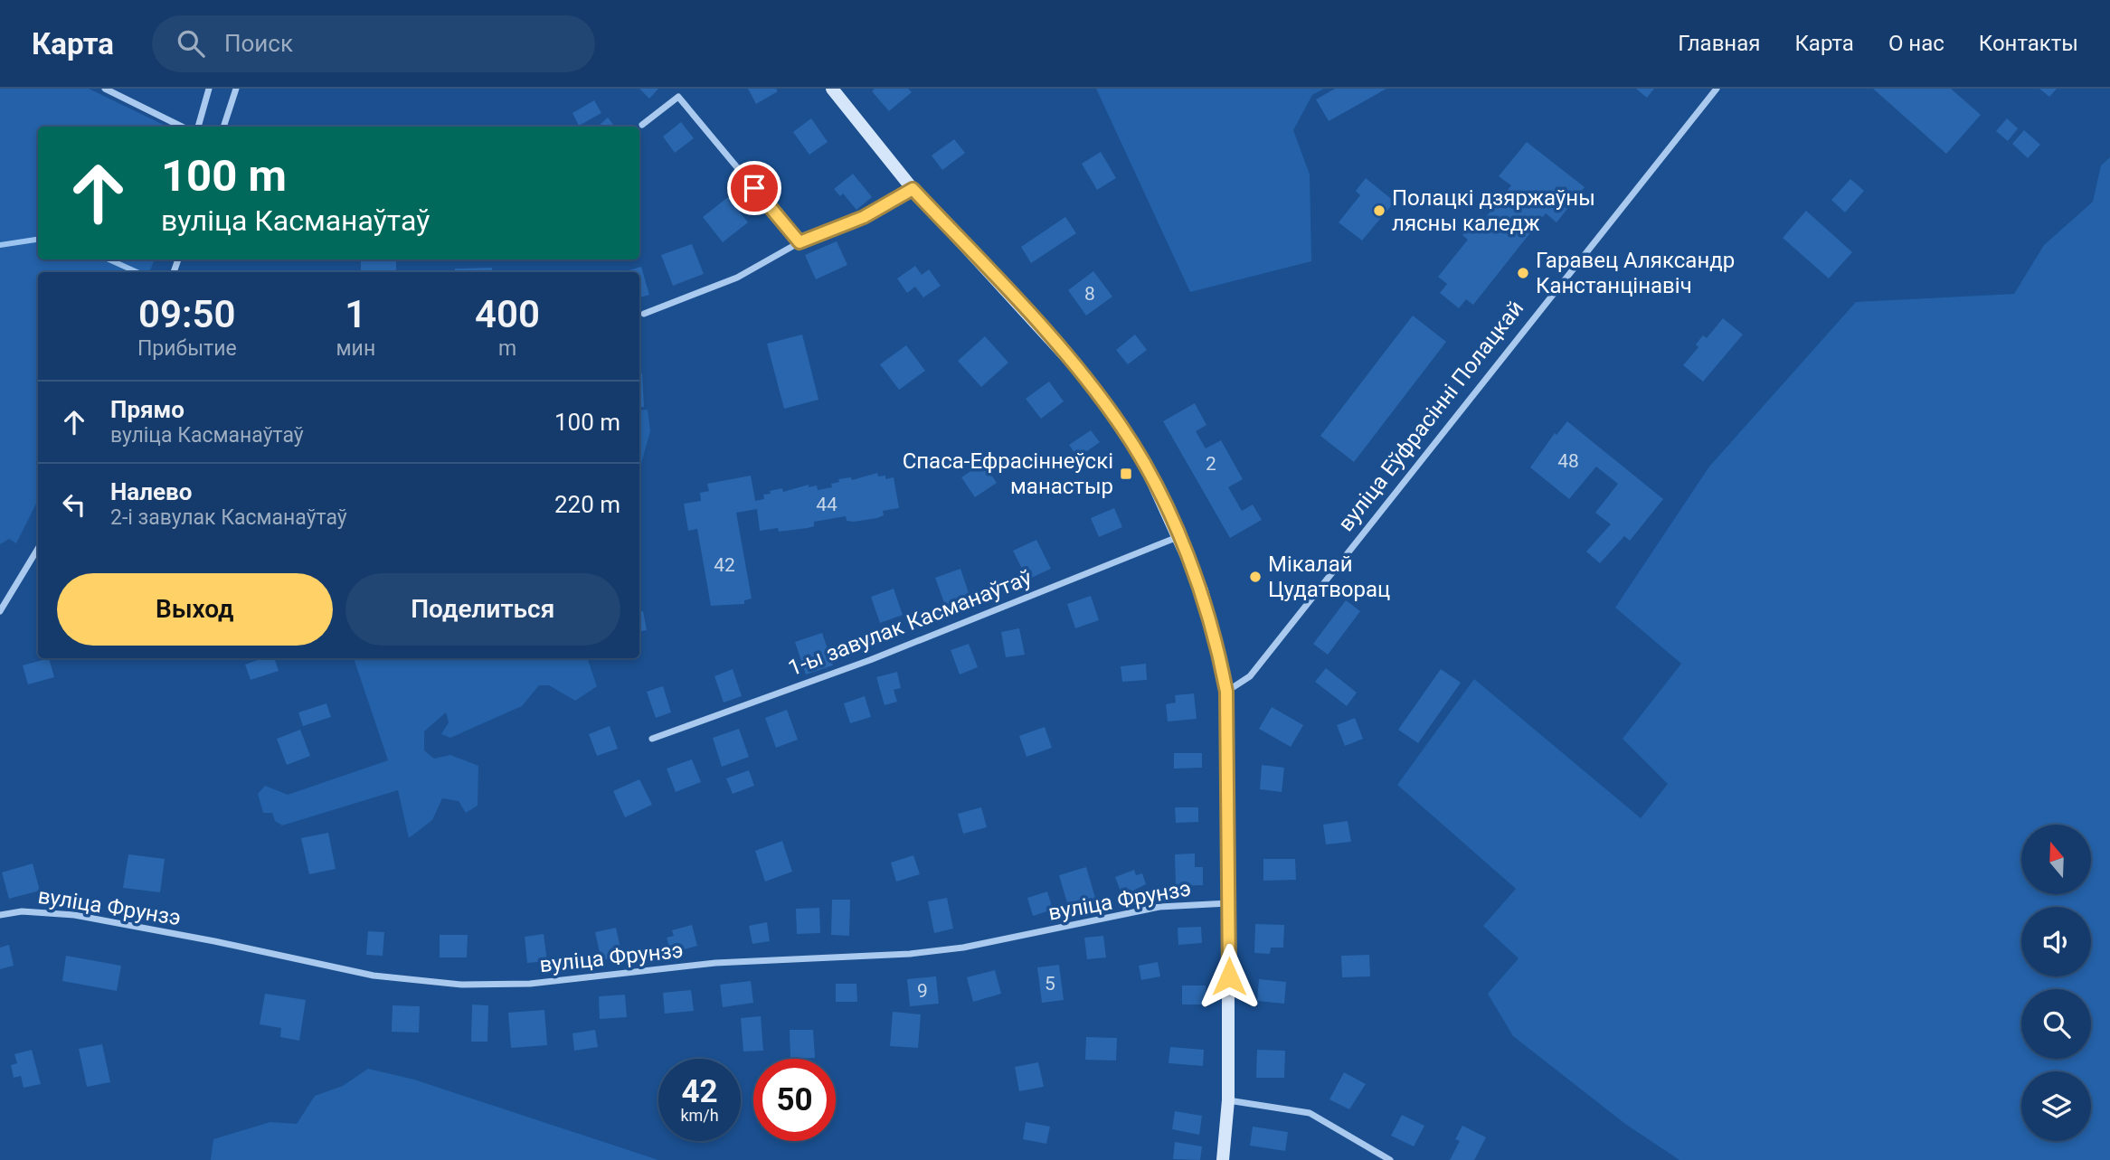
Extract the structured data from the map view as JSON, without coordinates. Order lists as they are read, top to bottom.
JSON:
{
  "streets": {
    "street": ["вуліца Еўфрасінні Полацкай", "1-ы завулак Касманаўтаў", "вуліца Фрунзэ"]
  },
  "places": {
    "other": ["Полацкі дзяржаўны лясны каледж", "Гаравец Аляксандр Канстанцінавіч", "Мікалай Цудатворац"],
    "transit": ["Спаса-Ефрасіннеўскі манастыр"]
  },
  "house_numbers": [
    "8",
    "48",
    "2",
    "44",
    "42",
    "5",
    "9"
  ],
  "north": "top",
  "page": {
    "header": "Карта",
    "search": "Поиск",
    "nav": [
      "Главная",
      "Карта",
      "О нас",
      "Контакты"
    ],
    "turn": ["100 m", "вуліца Касманаўтаў"],
    "eta": [
      "09:50",
      "Прибытие",
      "1",
      "мин",
      "400",
      "m"
    ],
    "list": [
      {
        "name": "Прямо",
        "note": "вуліца Касманаўтаў",
        "value": "100 m"
      },
      {
        "name": "Налево",
        "note": "2-і завулак Касманаўтаў",
        "value": "220 m"
      }
    ],
    "buttons": ["Выход", "Поделиться"],
    "speed": "42 km/h",
    "limit": "50"
  }
}
